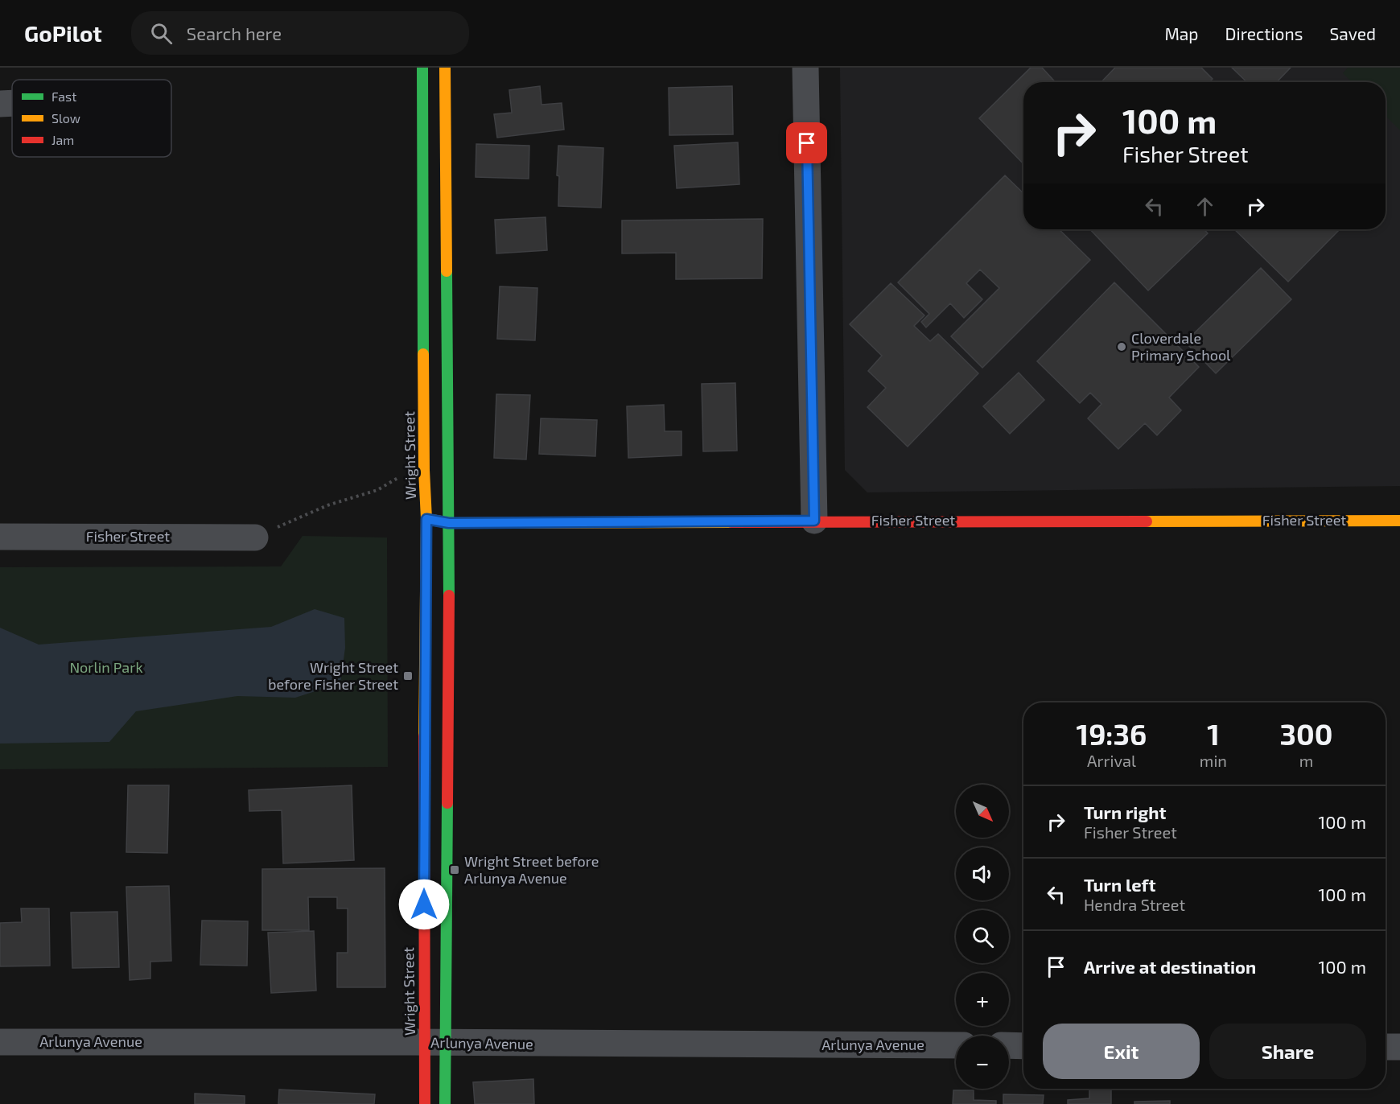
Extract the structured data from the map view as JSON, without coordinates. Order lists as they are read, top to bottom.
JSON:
{
  "streets": {
    "street": ["Wright Street", "Fisher Street", "Arlunya Avenue"]
  },
  "crossings": [
    ["Wright Street", "Fisher Street"],
    ["Wright Street", "Arlunya Avenue"]
  ],
  "parks": ["Norlin Park"],
  "places": {
    "other": ["Cloverdale Primary School"],
    "transit": ["Wright Street before Fisher Street", "Wright Street before Arlunya Avenue"]
  },
  "legend": ["Fast", "Slow", "Jam"],
  "north": "bottom right",
  "page": {
    "header": "GoPilot",
    "search": "Search here",
    "nav": ["Map", "Directions", "Saved"],
    "turn": ["100 m", "Fisher Street"],
    "eta": [
      "19:36",
      "Arrival",
      "1",
      "min",
      "300",
      "m"
    ],
    "map_buttons": ["+", "−"],
    "list": [
      {
        "name": "Turn right",
        "note": "Fisher Street",
        "value": "100 m"
      },
      {
        "name": "Turn left",
        "note": "Hendra Street",
        "value": "100 m"
      },
      {
        "name": "Arrive at destination",
        "value": "100 m"
      }
    ],
    "buttons": ["Exit", "Share"]
  }
}
